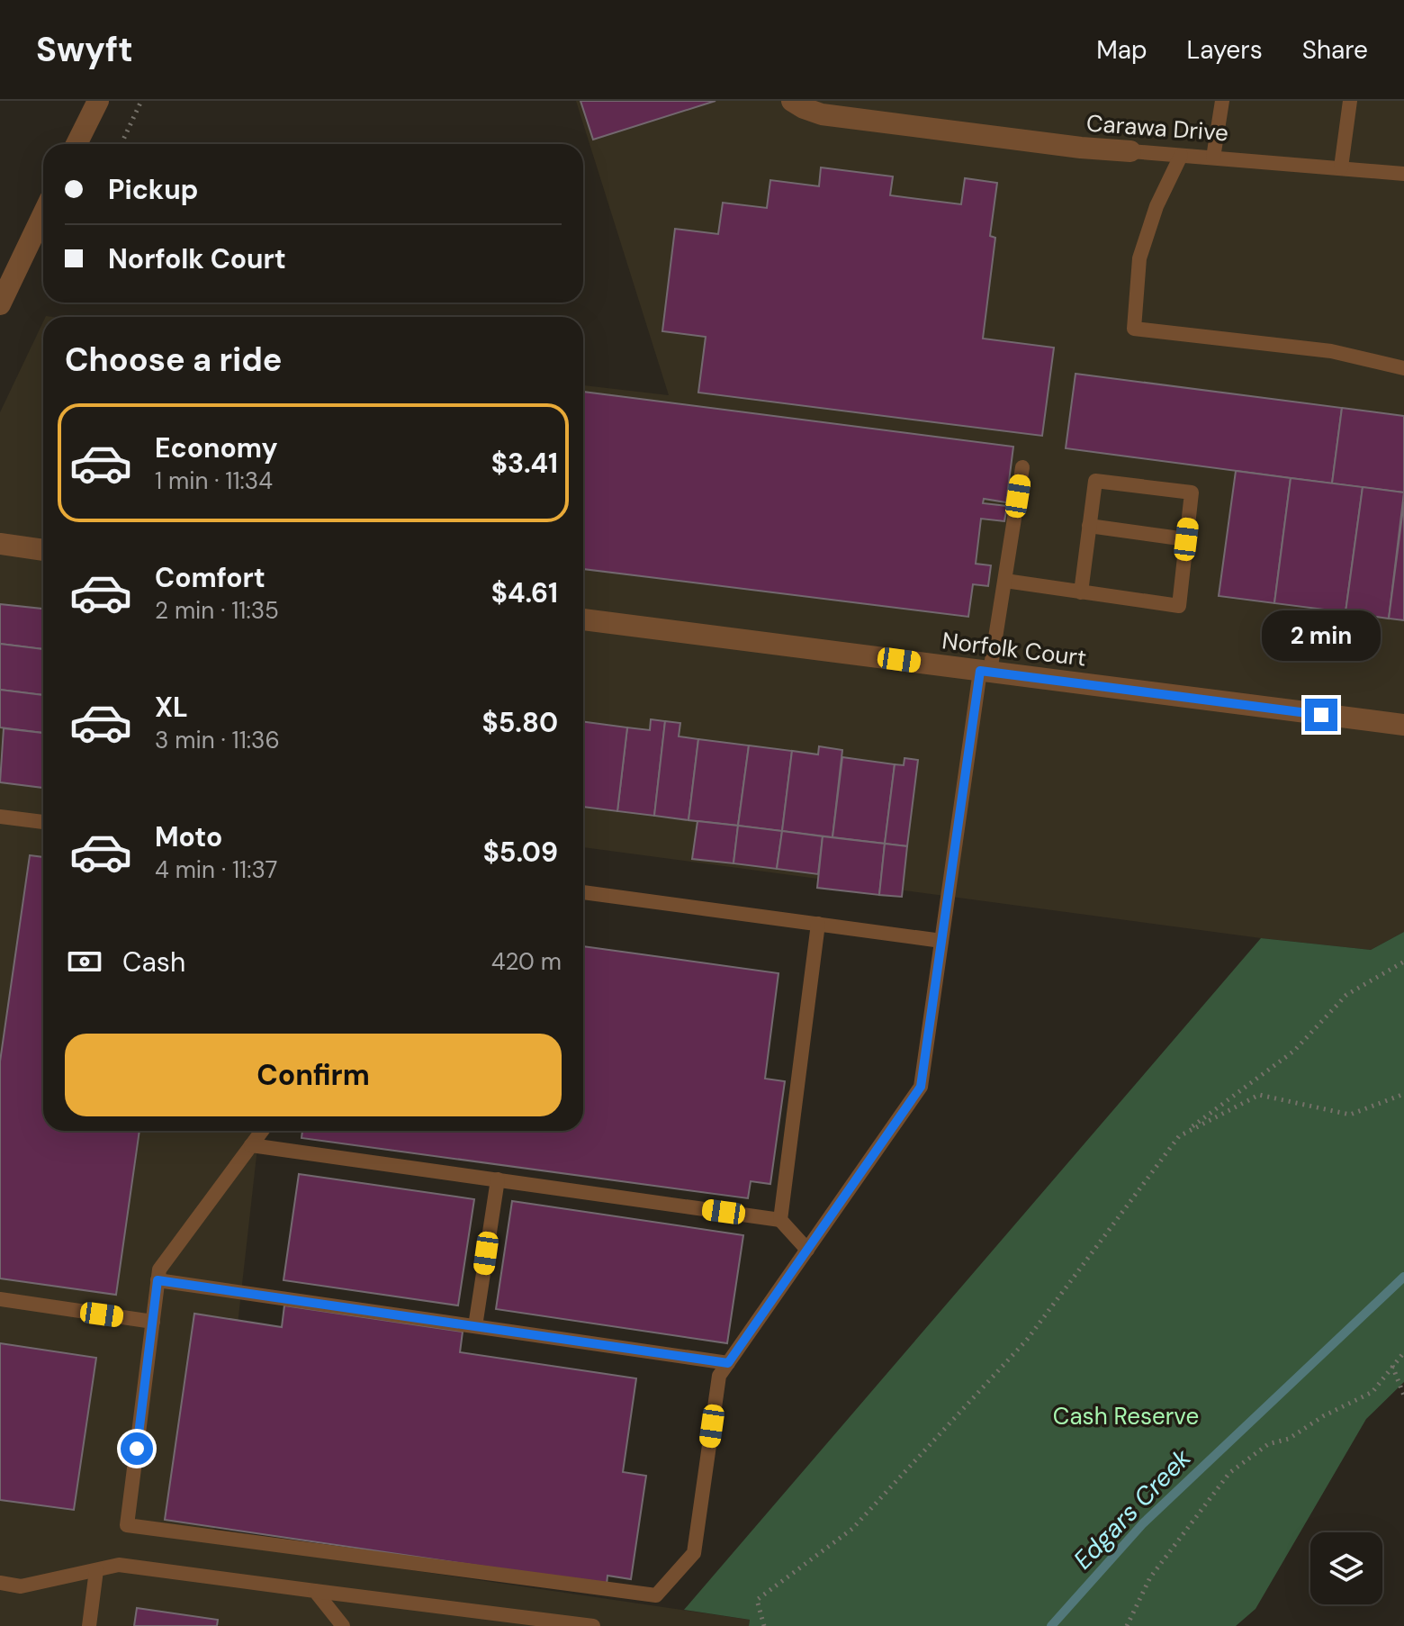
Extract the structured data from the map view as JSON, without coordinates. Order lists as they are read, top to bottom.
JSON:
{
  "streets": {
    "street": ["Carawa Drive", "Norfolk Court"]
  },
  "water": ["Edgars Creek"],
  "parks": ["Cash Reserve"],
  "page": {
    "header": "Swyft",
    "nav": ["Map", "Layers", "Share"],
    "banner": ["Pickup", "Norfolk Court"],
    "heading": "Choose a ride",
    "list": [
      {
        "name": "Economy",
        "note": "1 min · 11:34",
        "value": "$3.41"
      },
      {
        "name": "Comfort",
        "note": "2 min · 11:35",
        "value": "$4.61"
      },
      {
        "name": "XL",
        "note": "3 min · 11:36",
        "value": "$5.80"
      },
      {
        "name": "Moto",
        "note": "4 min · 11:37",
        "value": "$5.09"
      }
    ],
    "bubble": "2 min",
    "pay": ["Cash", "420 m"],
    "buttons": "Confirm"
  }
}
